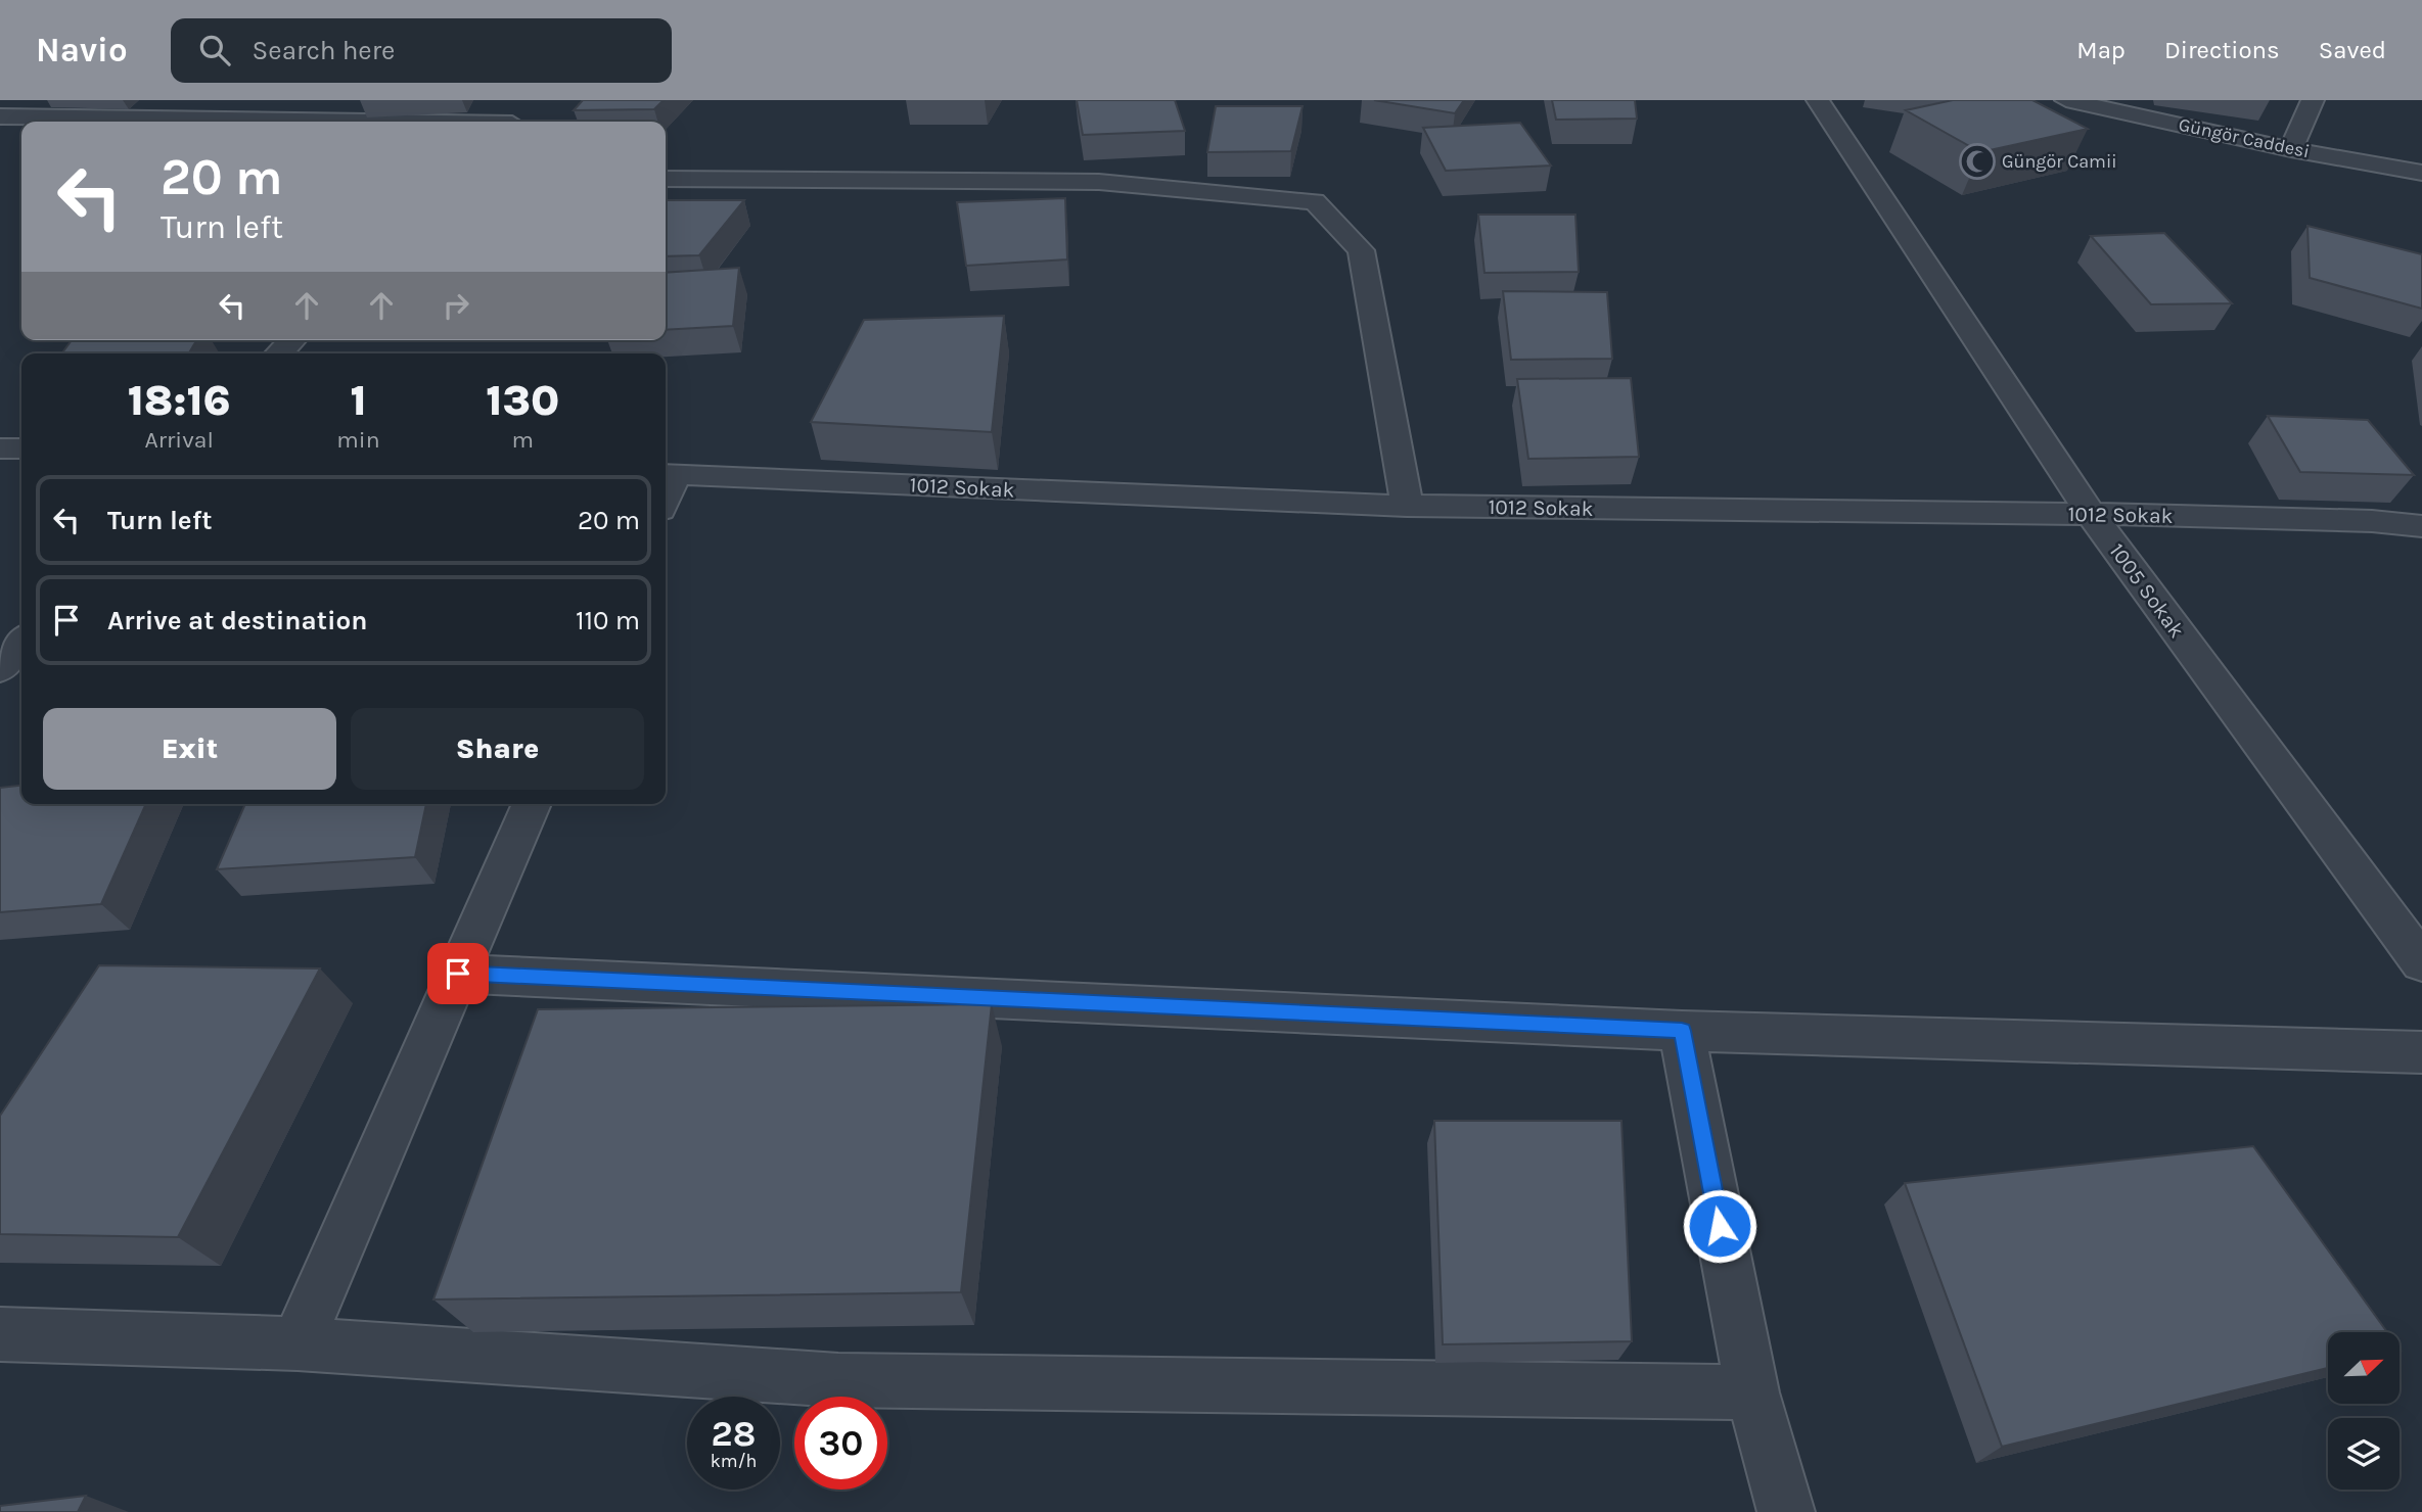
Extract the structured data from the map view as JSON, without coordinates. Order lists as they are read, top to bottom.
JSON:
{
  "streets": {
    "street": ["Güngör Caddesi", "1012 Sokak", "1005 Sokak"]
  },
  "crossings": [
    ["1012 Sokak", "1005 Sokak"]
  ],
  "places": {
    "mosque": ["Güngör Camii"]
  },
  "north": "top right",
  "page": {
    "header": "Navio",
    "search": "Search here",
    "nav": ["Map", "Directions", "Saved"],
    "turn": ["20 m", "Turn left"],
    "eta": [
      "18:16",
      "Arrival",
      "1",
      "min",
      "130",
      "m"
    ],
    "list": [
      {
        "name": "Turn left",
        "value": "20 m"
      },
      {
        "name": "Arrive at destination",
        "value": "110 m"
      }
    ],
    "buttons": ["Exit", "Share"],
    "speed": "28 km/h",
    "limit": "30"
  }
}
